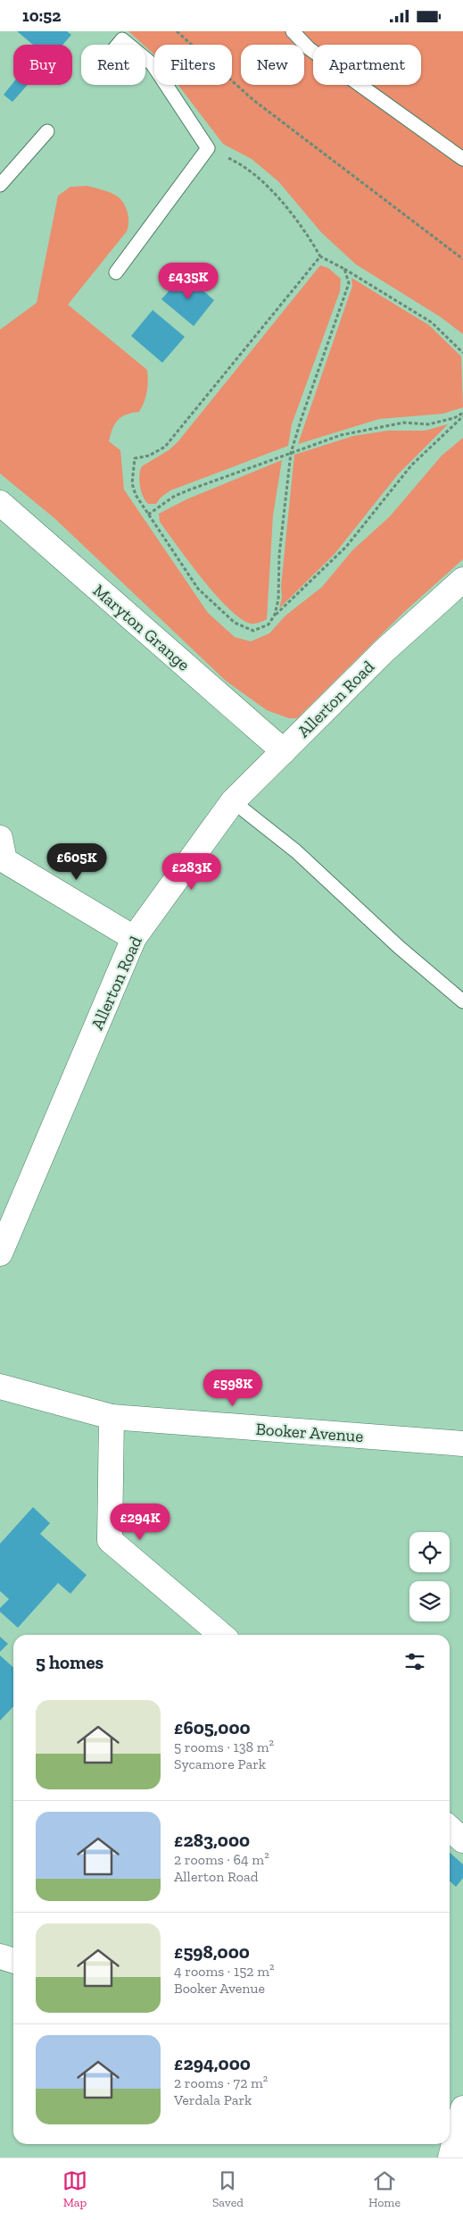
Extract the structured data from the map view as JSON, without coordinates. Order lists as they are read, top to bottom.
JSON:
{
  "streets": {
    "street": ["Maryton Grange", "Allerton Road", "Booker Avenue"]
  },
  "crossings": [
    ["Maryton Grange", "Allerton Road"]
  ],
  "page": {
    "status": "10:52",
    "chip": [
      "Buy",
      "Rent",
      "Filters",
      "New",
      "Apartment"
    ],
    "price": [
      "£435K",
      "£605K",
      "£283K",
      "£598K",
      "£294K"
    ],
    "heading": "5 homes",
    "list": [
      {
        "name": "£605,000",
        "note": "5 rooms · 138 m² · Sycamore Park"
      },
      {
        "name": "£283,000",
        "note": "2 rooms · 64 m² · Allerton Road"
      },
      {
        "name": "£598,000",
        "note": "4 rooms · 152 m² · Booker Avenue"
      },
      {
        "name": "£294,000",
        "note": "2 rooms · 72 m² · Verdala Park"
      }
    ],
    "tabs": ["Map", "Saved", "Home"]
  }
}
